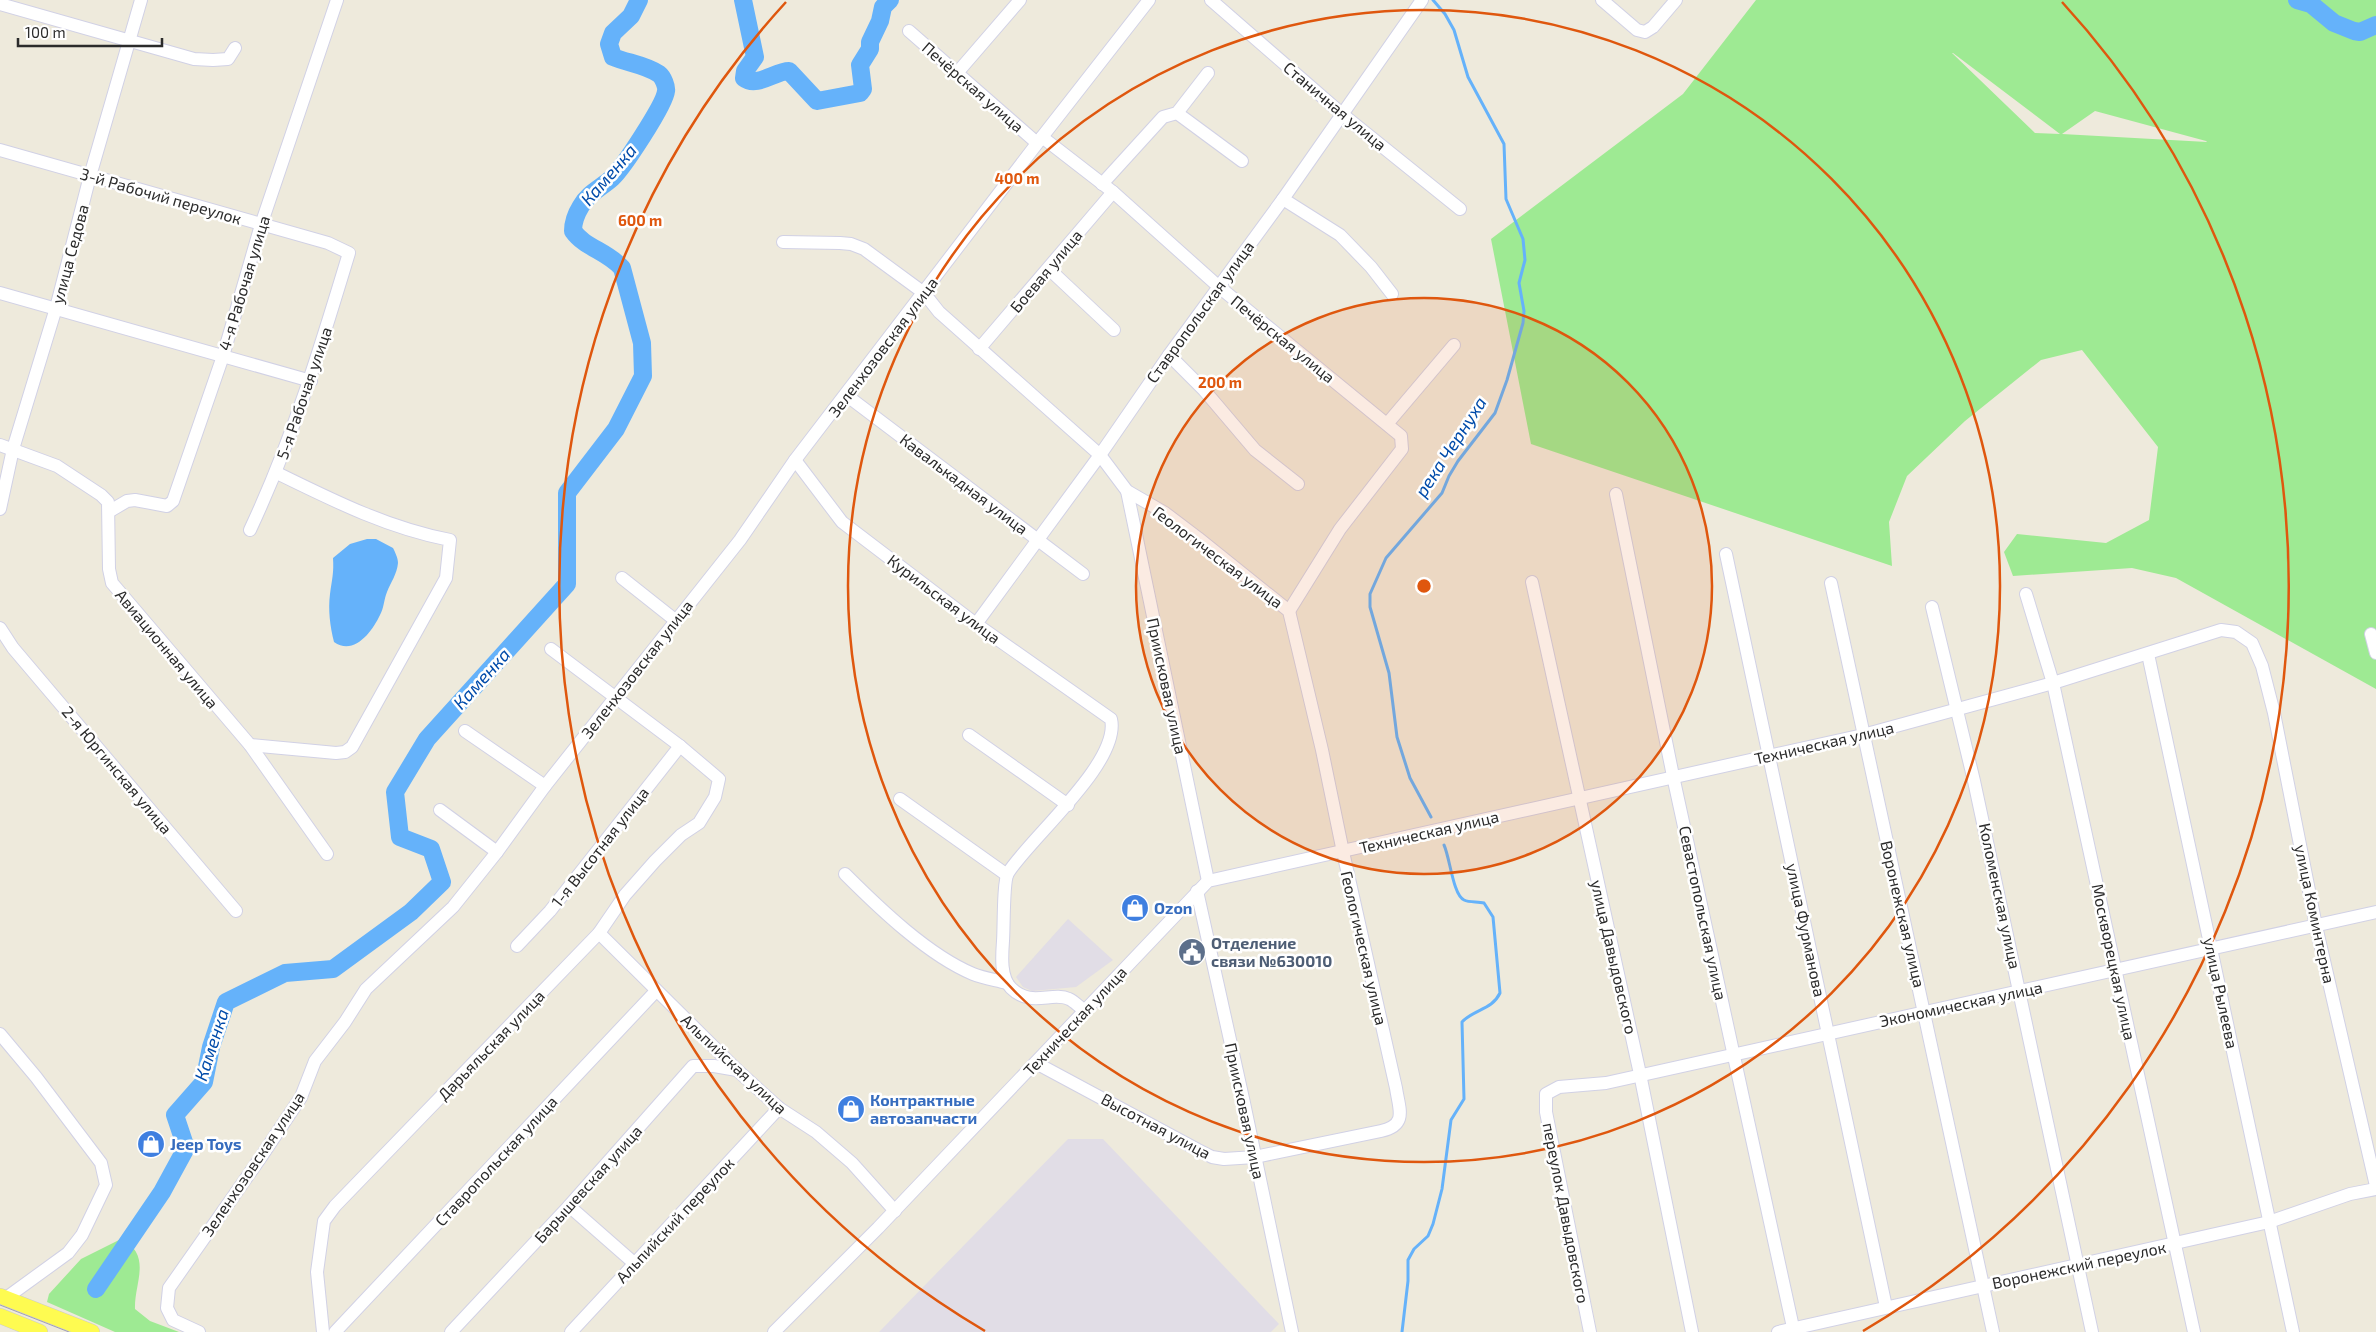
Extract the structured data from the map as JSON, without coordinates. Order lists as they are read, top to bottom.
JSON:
{
  "streets": {
    "street": [
      "Печёрская улица",
      "Станичная улица",
      "3-й Рабочий переулок",
      "улица Седова",
      "Боевая улица",
      "4-я Рабочая улица",
      "Ставропольская улица",
      "Зеленхозовская улица",
      "5-я Рабочая улица",
      "Кавалькадная улица",
      "Геологическая улица",
      "Курильская улица",
      "Авиационная улица",
      "Приисковая улица",
      "Техническая улица",
      "2-я Юргинская улица",
      "1-я Высотная улица",
      "Коломенская улица",
      "Севастопольская улица",
      "Воронежская улица",
      "улица Коминтерна",
      "улица Фурманова",
      "улица Давыдовского",
      "Москворецкая улица",
      "улица Рылеева",
      "Экономическая улица",
      "Дарьяльская улица",
      "Альпийская улица",
      "Высотная улица",
      "Барышевская улица",
      "переулок Давыдовского",
      "Альпийский переулок",
      "Воронежский переулок"
    ]
  },
  "crossings": [
    ["Печёрская улица", "Боевая улица"],
    ["Печёрская улица", "Ставропольская улица"],
    ["Печёрская улица", "Зеленхозовская улица"],
    ["Печёрская улица", "Геологическая улица"],
    ["Станичная улица", "Ставропольская улица"],
    ["3-й Рабочий переулок", "улица Седова"],
    ["3-й Рабочий переулок", "4-я Рабочая улица"],
    ["3-й Рабочий переулок", "5-я Рабочая улица"],
    ["Боевая улица", "Геологическая улица"],
    ["4-я Рабочая улица", "Авиационная улица"],
    ["Ставропольская улица", "Кавалькадная улица"],
    ["Ставропольская улица", "Геологическая улица"],
    ["Ставропольская улица", "Курильская улица"],
    ["Ставропольская улица", "Альпийская улица"],
    ["Зеленхозовская улица", "Кавалькадная улица"],
    ["Зеленхозовская улица", "Геологическая улица"],
    ["Зеленхозовская улица", "Курильская улица"],
    ["Геологическая улица", "Приисковая улица"],
    ["Геологическая улица", "Техническая улица"],
    ["Геологическая улица", "Высотная улица"],
    ["Приисковая улица", "Техническая улица"],
    ["Приисковая улица", "Высотная улица"],
    ["Техническая улица", "Коломенская улица"],
    ["Техническая улица", "Севастопольская улица"],
    ["Техническая улица", "Воронежская улица"],
    ["Техническая улица", "улица Коминтерна"],
    ["Техническая улица", "улица Фурманова"],
    ["Техническая улица", "улица Давыдовского"],
    ["Техническая улица", "Москворецкая улица"],
    ["Техническая улица", "улица Рылеева"],
    ["Техническая улица", "Альпийская улица"],
    ["Техническая улица", "Высотная улица"],
    ["1-я Высотная улица", "Дарьяльская улица"],
    ["Коломенская улица", "Экономическая улица"],
    ["Коломенская улица", "Воронежский переулок"],
    ["Севастопольская улица", "Экономическая улица"],
    ["Севастопольская улица", "Воронежский переулок"],
    ["Воронежская улица", "Экономическая улица"],
    ["Воронежская улица", "Воронежский переулок"],
    ["улица Коминтерна", "Экономическая улица"],
    ["улица Коминтерна", "Воронежский переулок"],
    ["улица Фурманова", "Экономическая улица"],
    ["улица Фурманова", "Воронежский переулок"],
    ["улица Давыдовского", "Экономическая улица"],
    ["Москворецкая улица", "Экономическая улица"],
    ["Москворецкая улица", "Воронежский переулок"],
    ["улица Рылеева", "Экономическая улица"],
    ["улица Рылеева", "Воронежский переулок"],
    ["Экономическая улица", "переулок Давыдовского"],
    ["Дарьяльская улица", "Альпийская улица"],
    ["Альпийская улица", "Барышевская улица"],
    ["Альпийская улица", "Альпийский переулок"]
  ],
  "water": ["Каменка", "река Чернуха"],
  "places": {
    "shop": ["Ozon", "Контрактные автозапчасти", "Jeep Toys"],
    "public building": ["Отделение связи №630010"]
  },
  "scale_bar": "100 m",
  "rings": ["400 m", "600 m", "200 m"]
}
